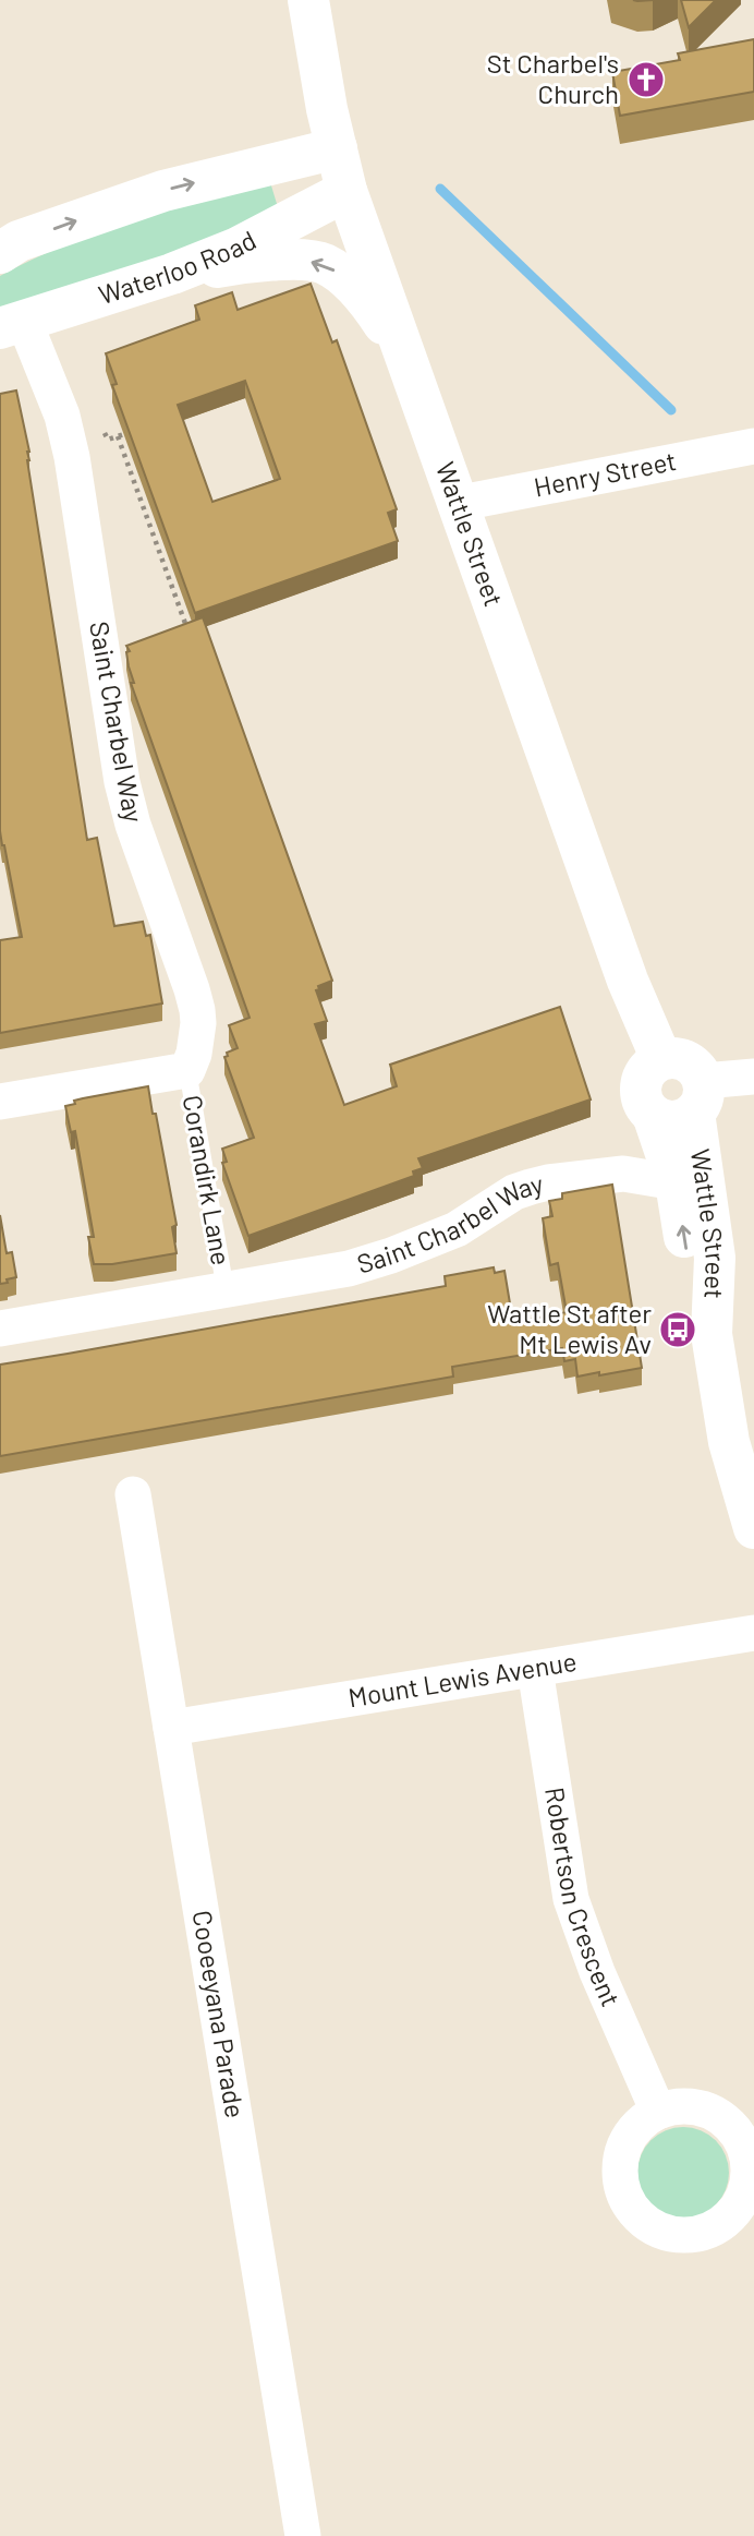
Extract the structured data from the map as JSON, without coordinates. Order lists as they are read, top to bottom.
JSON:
{
  "streets": {
    "main road": ["Waterloo Road", "Wattle Street"],
    "street": [
      "Henry Street",
      "Saint Charbel Way",
      "Mount Lewis Avenue",
      "Robertson Crescent",
      "Cooeeyana Parade"
    ],
    "lane": ["Corandirk Lane"]
  },
  "crossings": [
    ["Waterloo Road", "Wattle Street"],
    ["Waterloo Road", "Saint Charbel Way"],
    ["Henry Street", "Wattle Street"],
    ["Wattle Street", "Saint Charbel Way"],
    ["Saint Charbel Way", "Corandirk Lane"],
    ["Mount Lewis Avenue", "Robertson Crescent"],
    ["Mount Lewis Avenue", "Cooeeyana Parade"]
  ],
  "places": {
    "church": ["St Charbel's Church"],
    "bus stop": ["Wattle St after Mt Lewis Av"]
  }
}
